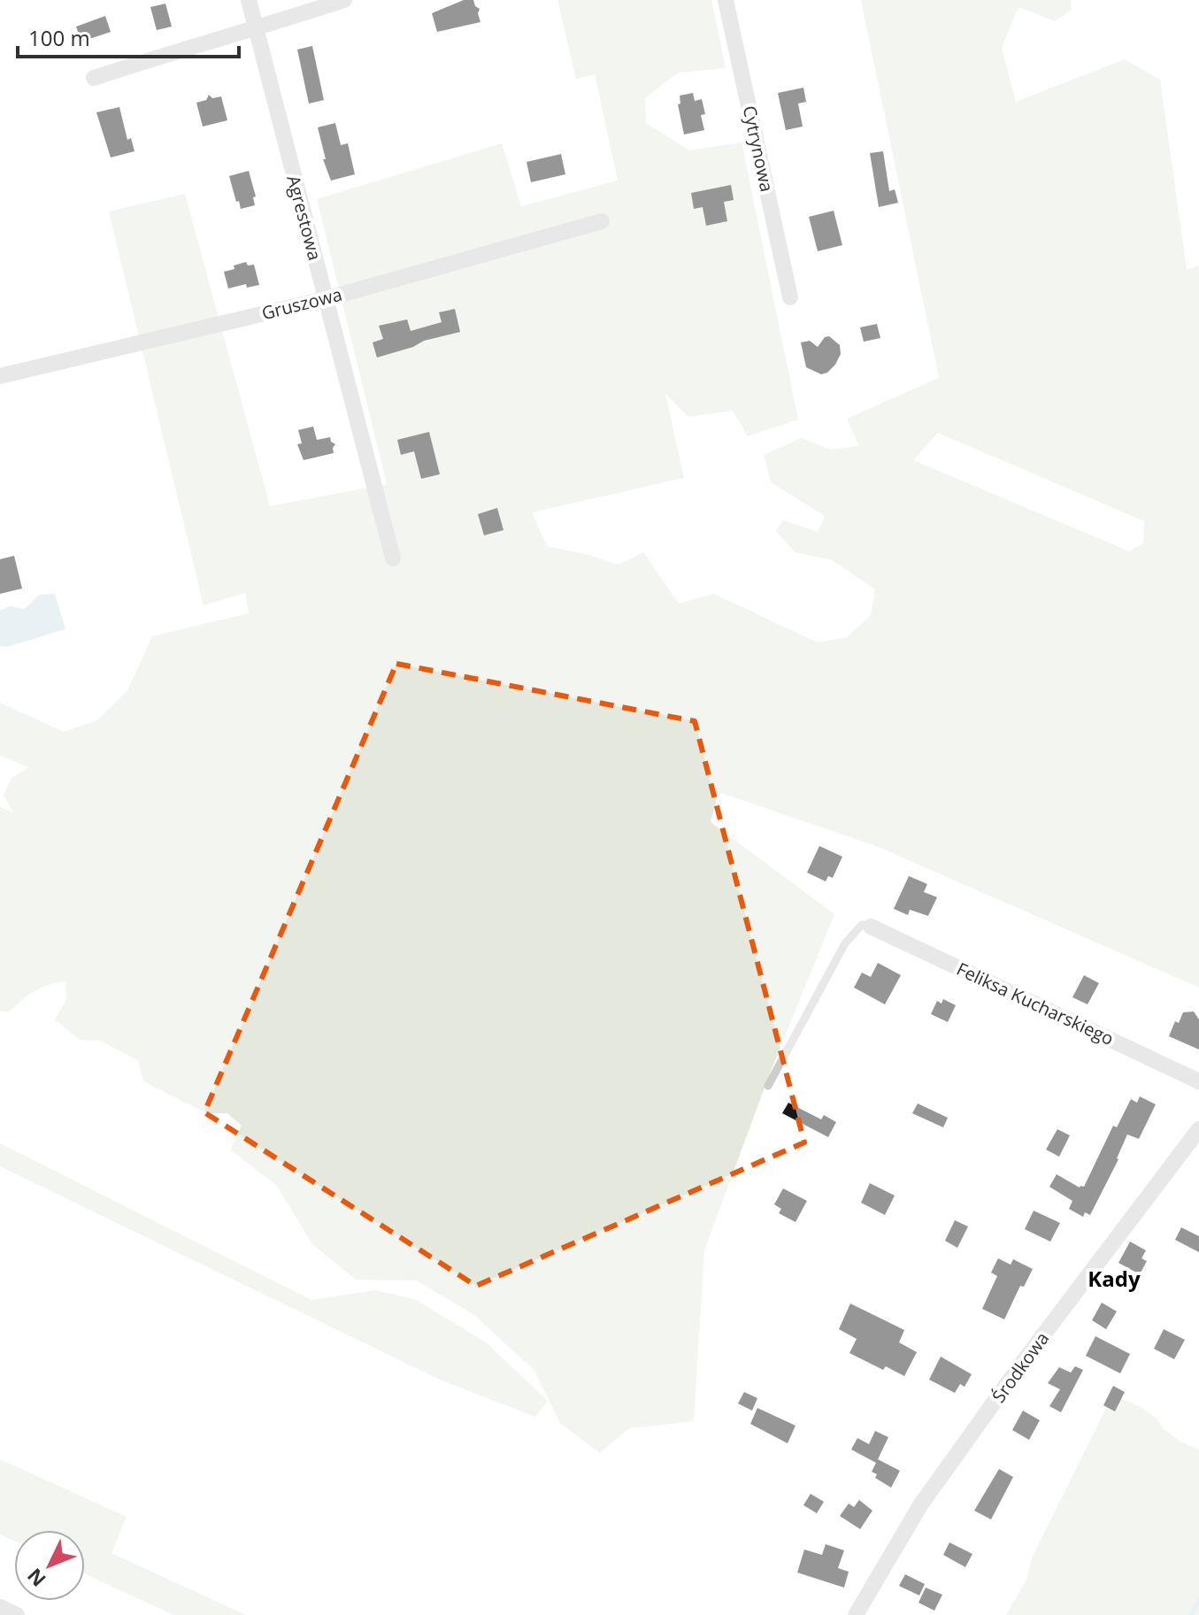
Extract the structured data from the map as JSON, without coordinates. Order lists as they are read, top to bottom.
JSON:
{
  "streets": {
    "street": [
      "Cytrynowa",
      "Agrestowa",
      "Gruszowa",
      "Feliksa Kucharskiego",
      "Środkowa"
    ]
  },
  "crossings": [
    ["Agrestowa", "Gruszowa"]
  ],
  "districts": ["Kady"],
  "scale_bar": "100 m",
  "north": "bottom left"
}
